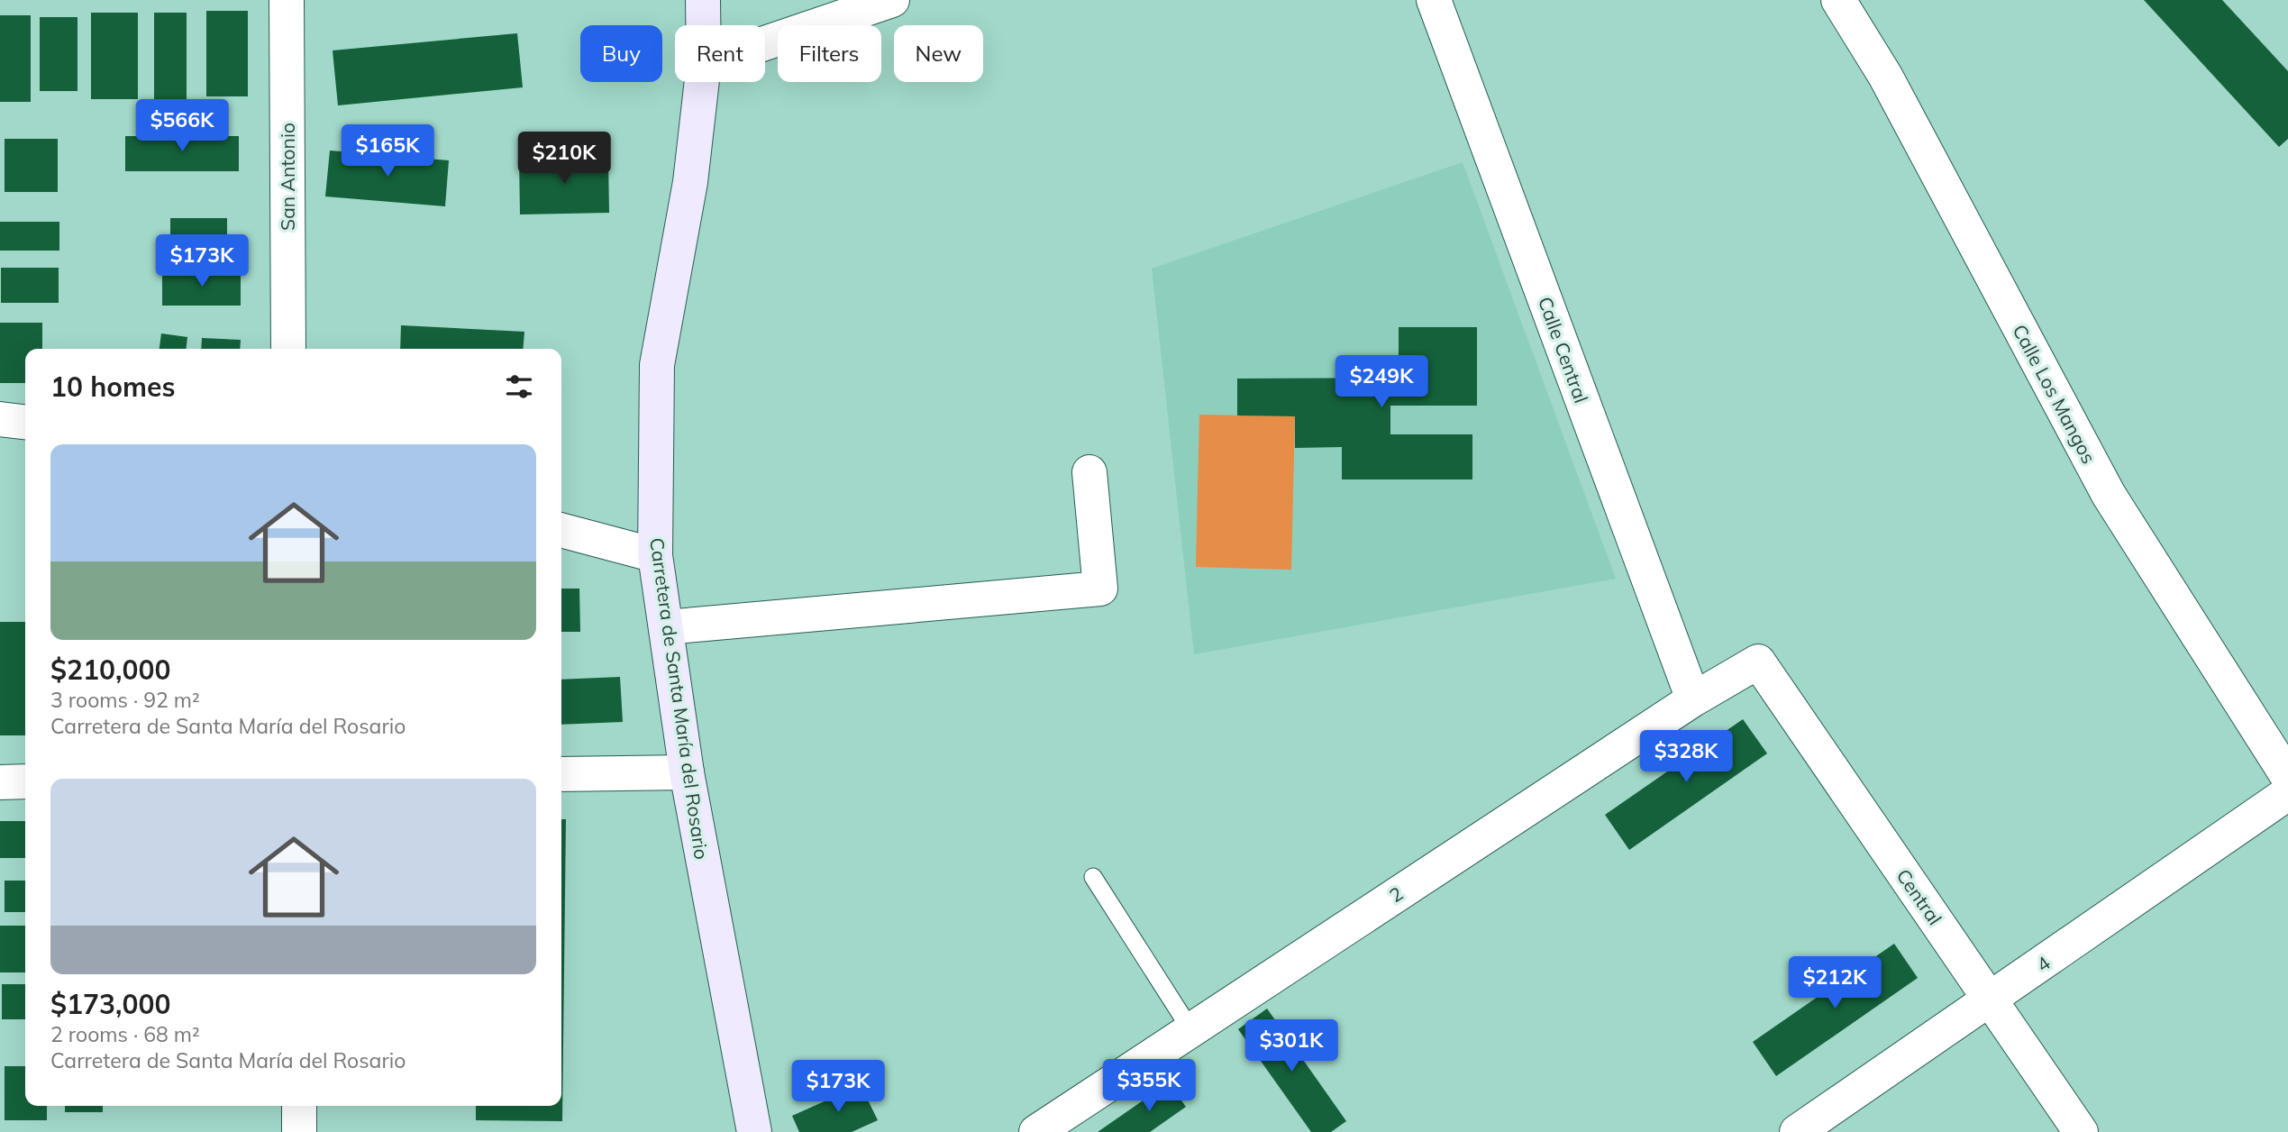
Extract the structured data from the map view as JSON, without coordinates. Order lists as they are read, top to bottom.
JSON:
{
  "streets": {
    "main road": ["Carretera de Santa María del Rosario"],
    "street": [
      "San Antonio",
      "Calle Central",
      "Calle Los Mangos",
      "2",
      "Central",
      "4"
    ]
  },
  "crossings": [
    ["Calle Central", "2"],
    ["2", "Central"],
    ["Central", "4"]
  ],
  "page": {
    "chip": [
      "Buy",
      "Rent",
      "Filters",
      "New"
    ],
    "price": [
      "$566K",
      "$165K",
      "$210K",
      "$173K",
      "$249K",
      "$328K",
      "$212K",
      "$301K",
      "$355K",
      "$173K"
    ],
    "heading": "10 homes",
    "list": [
      {
        "name": "$210,000",
        "note": "3 rooms · 92 m² · Carretera de Santa María del Rosario"
      },
      {
        "name": "$173,000",
        "note": "2 rooms · 68 m² · Carretera de Santa María del Rosario"
      }
    ]
  }
}
